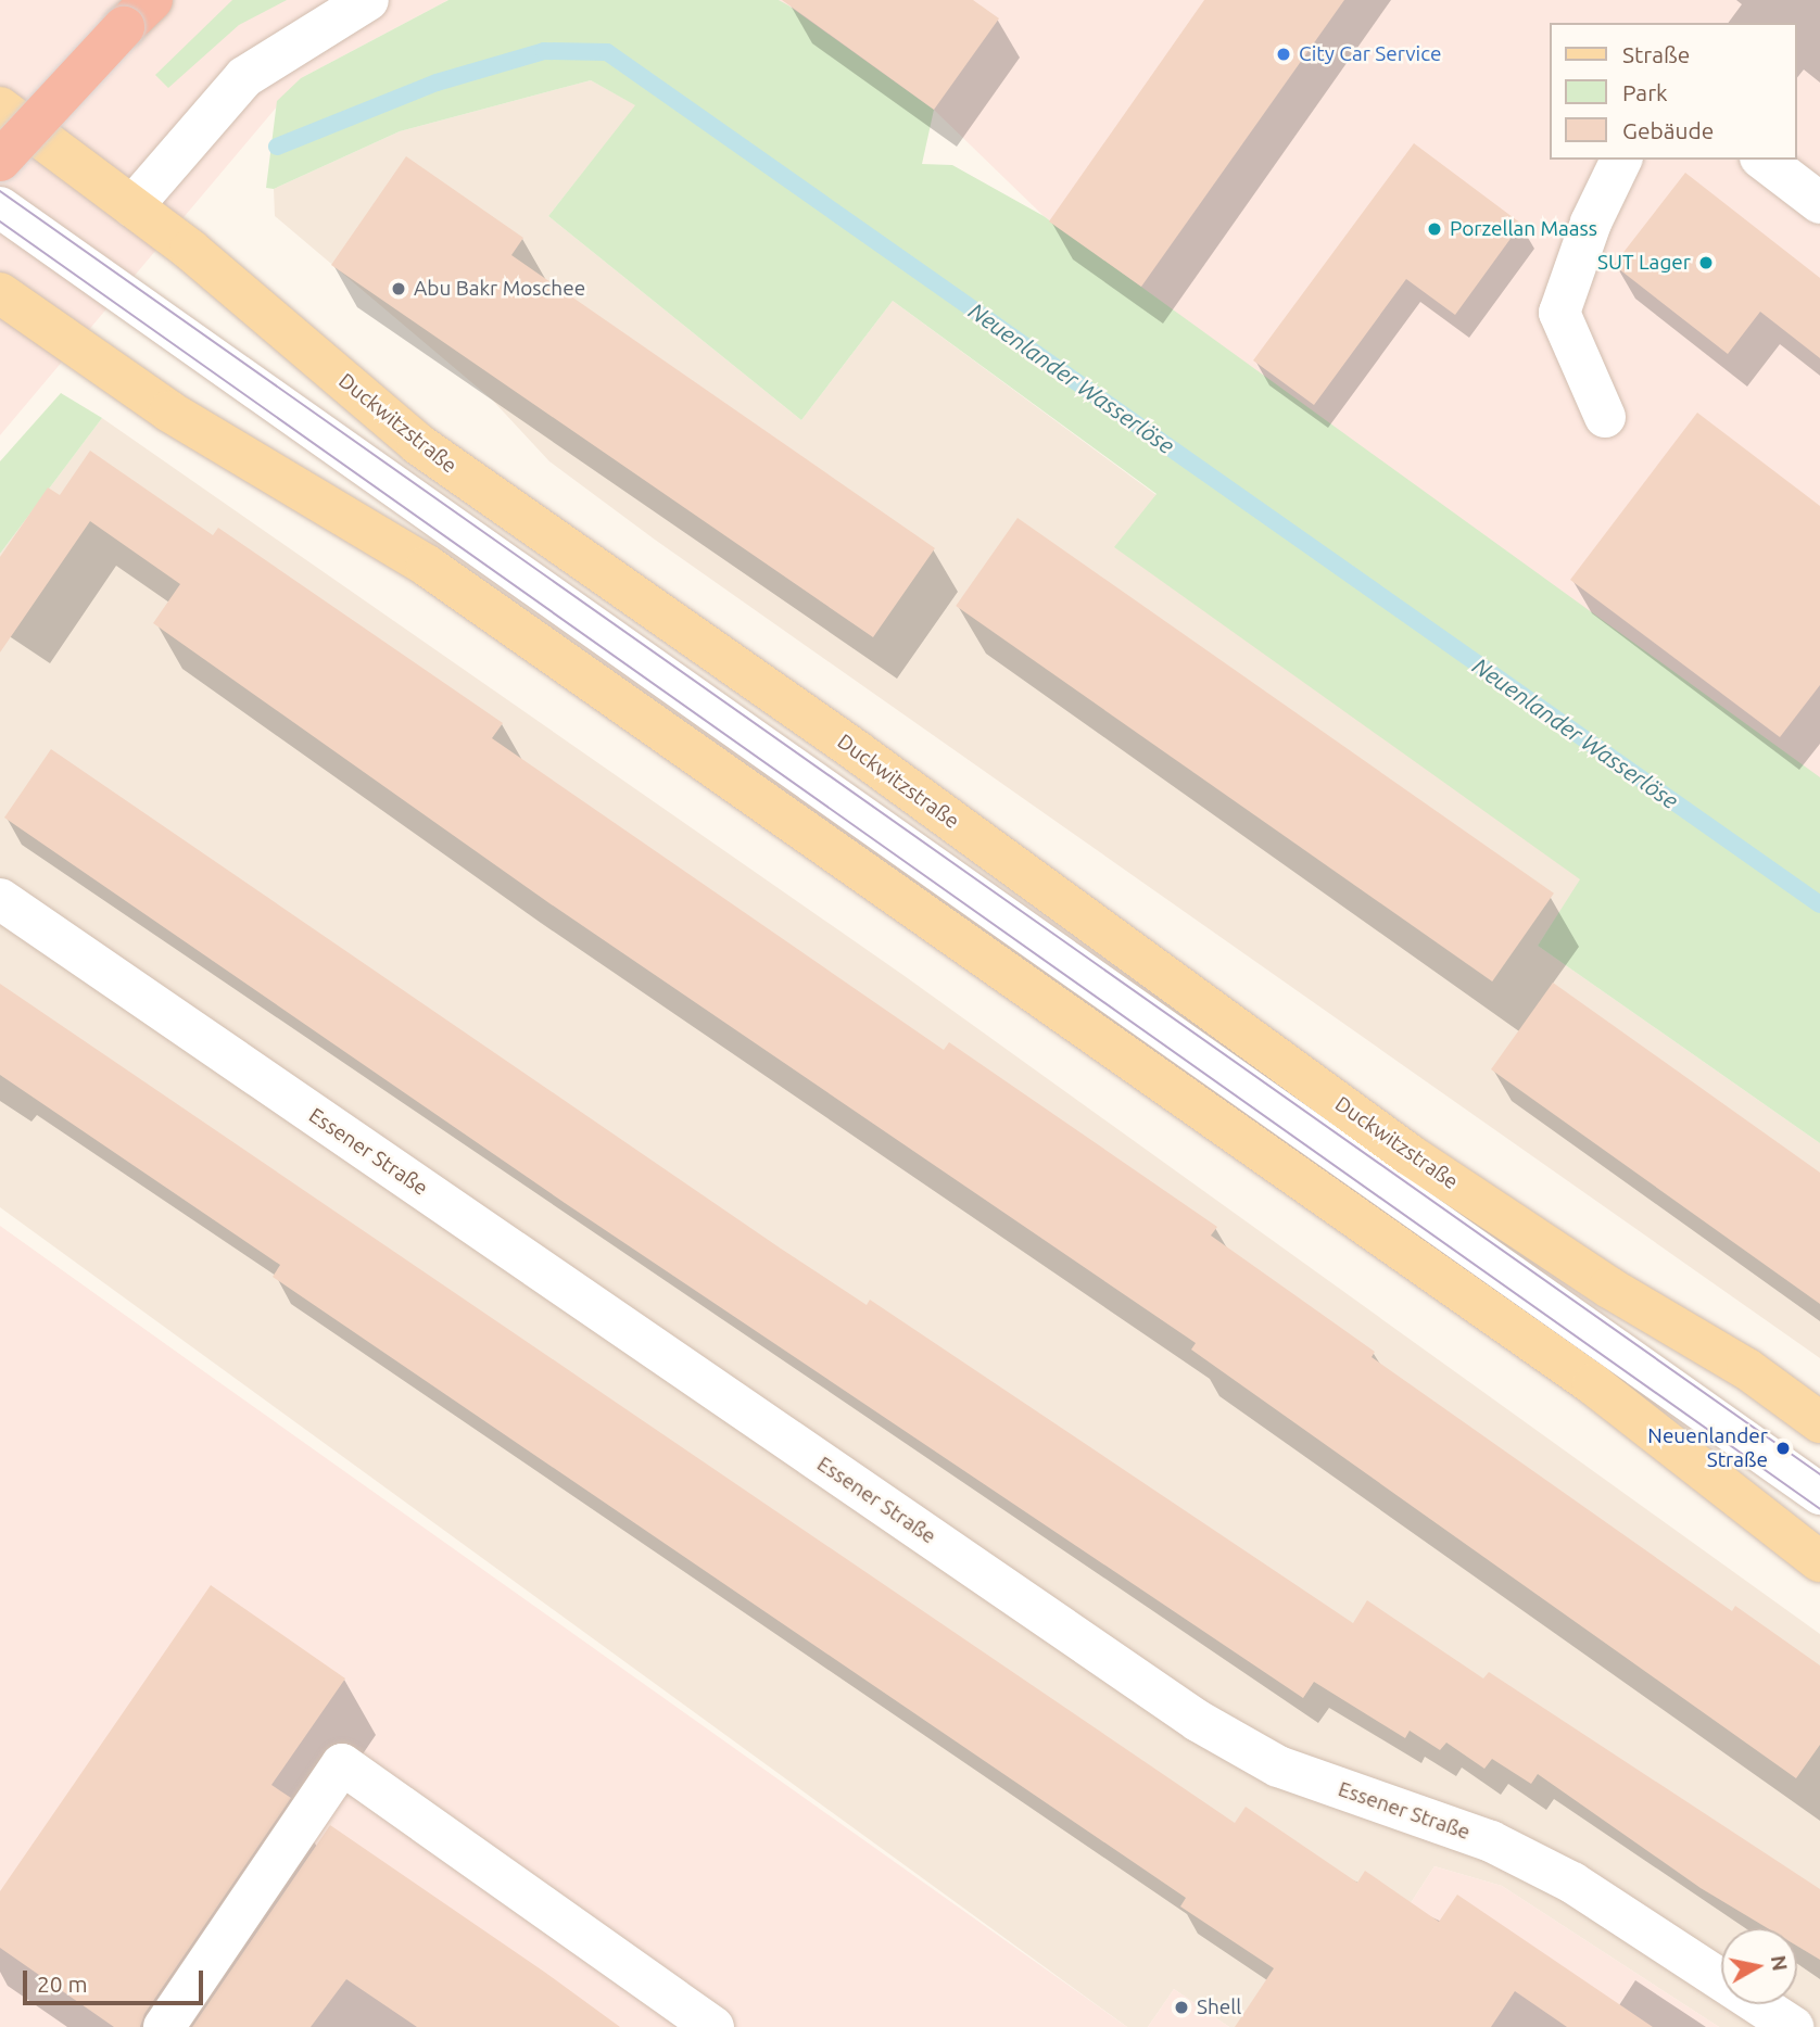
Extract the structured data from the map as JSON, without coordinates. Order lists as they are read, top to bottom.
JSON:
{
  "streets": {
    "main road": ["Duckwitzstraße"],
    "street": ["Essener Straße"]
  },
  "water": ["Neuenlander Wasserlöse"],
  "places": [
    "City Car Service",
    "Porzellan Maass",
    "SUT Lager",
    "Abu Bakr Moschee",
    "Neuenlander Straße",
    "Shell"
  ],
  "legend": ["Straße", "Park", "Gebäude"],
  "scale_bar": "20 m",
  "north": "right"
}
